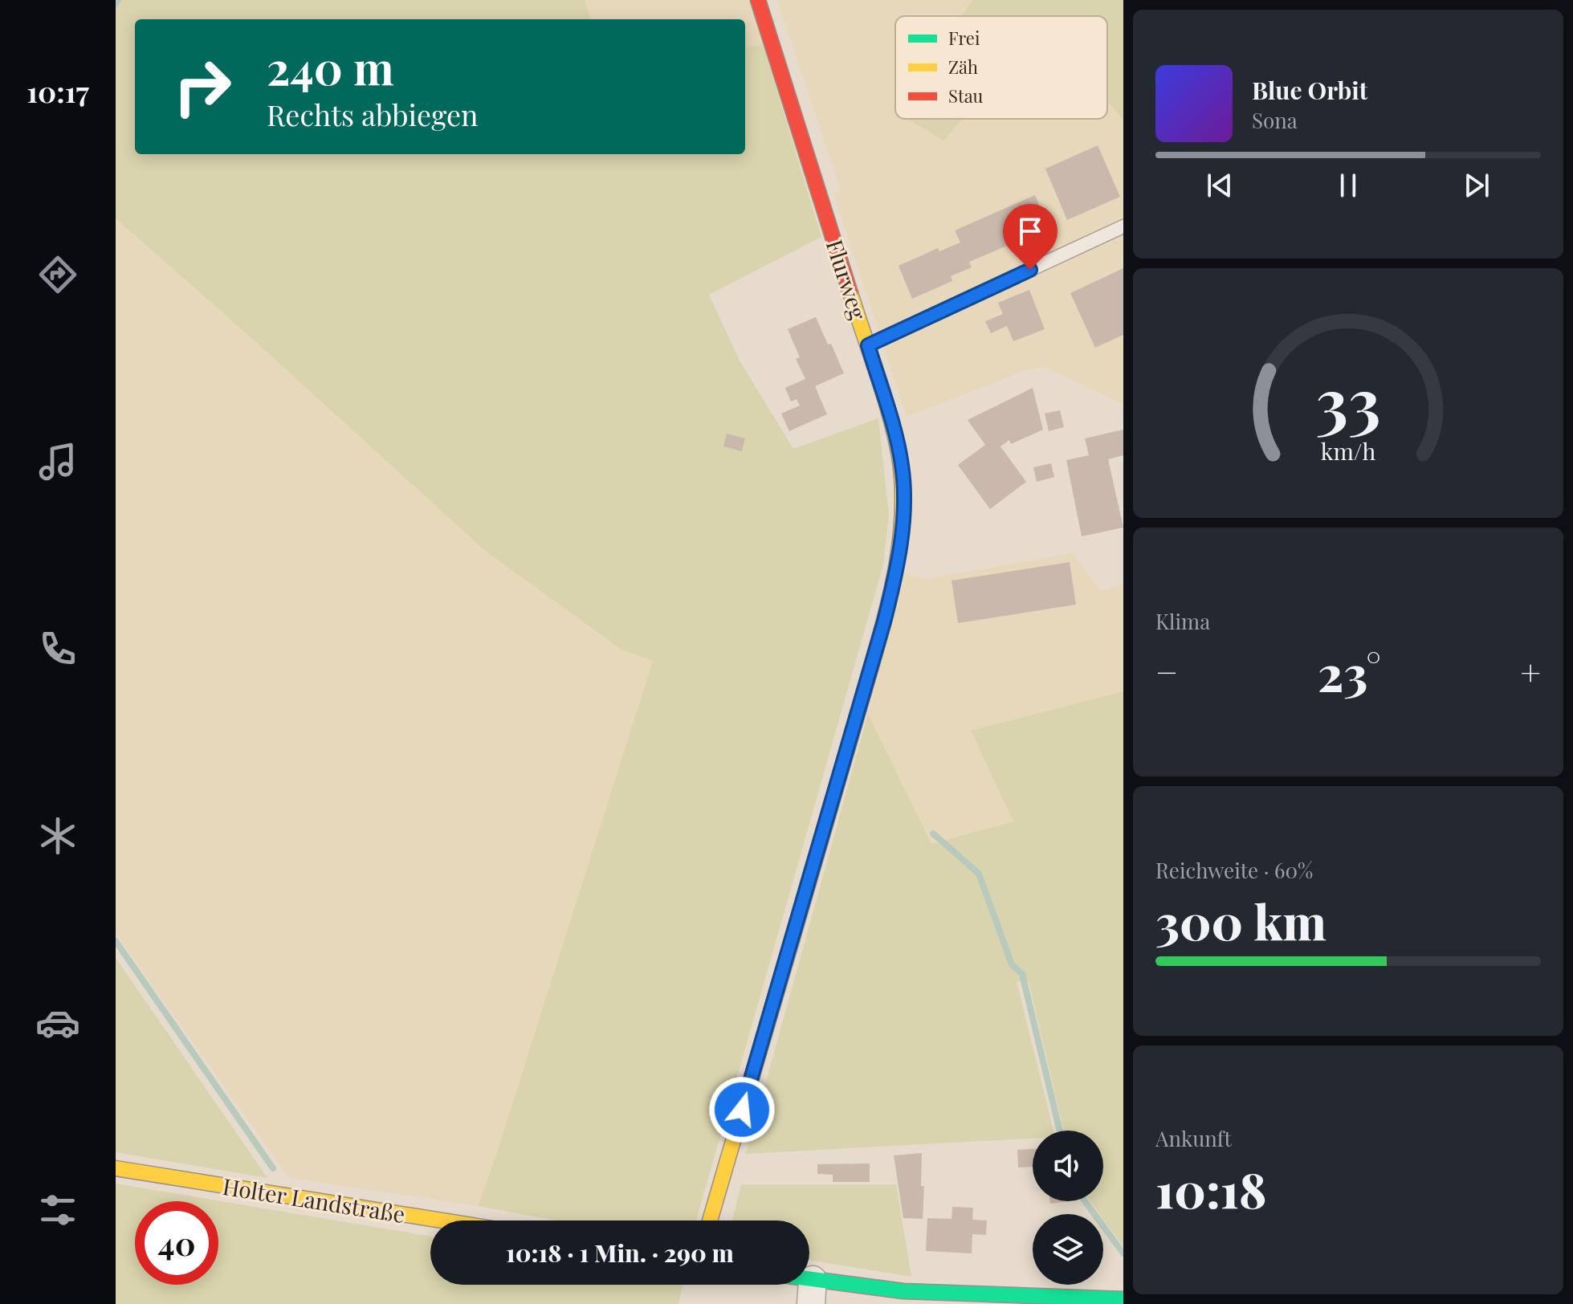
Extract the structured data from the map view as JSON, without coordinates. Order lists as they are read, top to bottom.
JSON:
{
  "streets": {
    "street": ["Flurweg", "Holter Landstraße"]
  },
  "legend": ["Frei", "Zäh", "Stau"],
  "page": {
    "tabs": "10:17",
    "turn": ["240 m", "Rechts abbiegen"],
    "song": ["Blue Orbit", "Sona"],
    "tile": [
      "Klima",
      ["Reichweite · 60%", "300 km"],
      ["Ankunft", "10:18"]
    ],
    "heat": ["−", "23°", "+"],
    "limit": "40",
    "trip": "10:18 · 1 Min. · 290 m",
    "gauge": ["33", "km/h"]
  }
}
